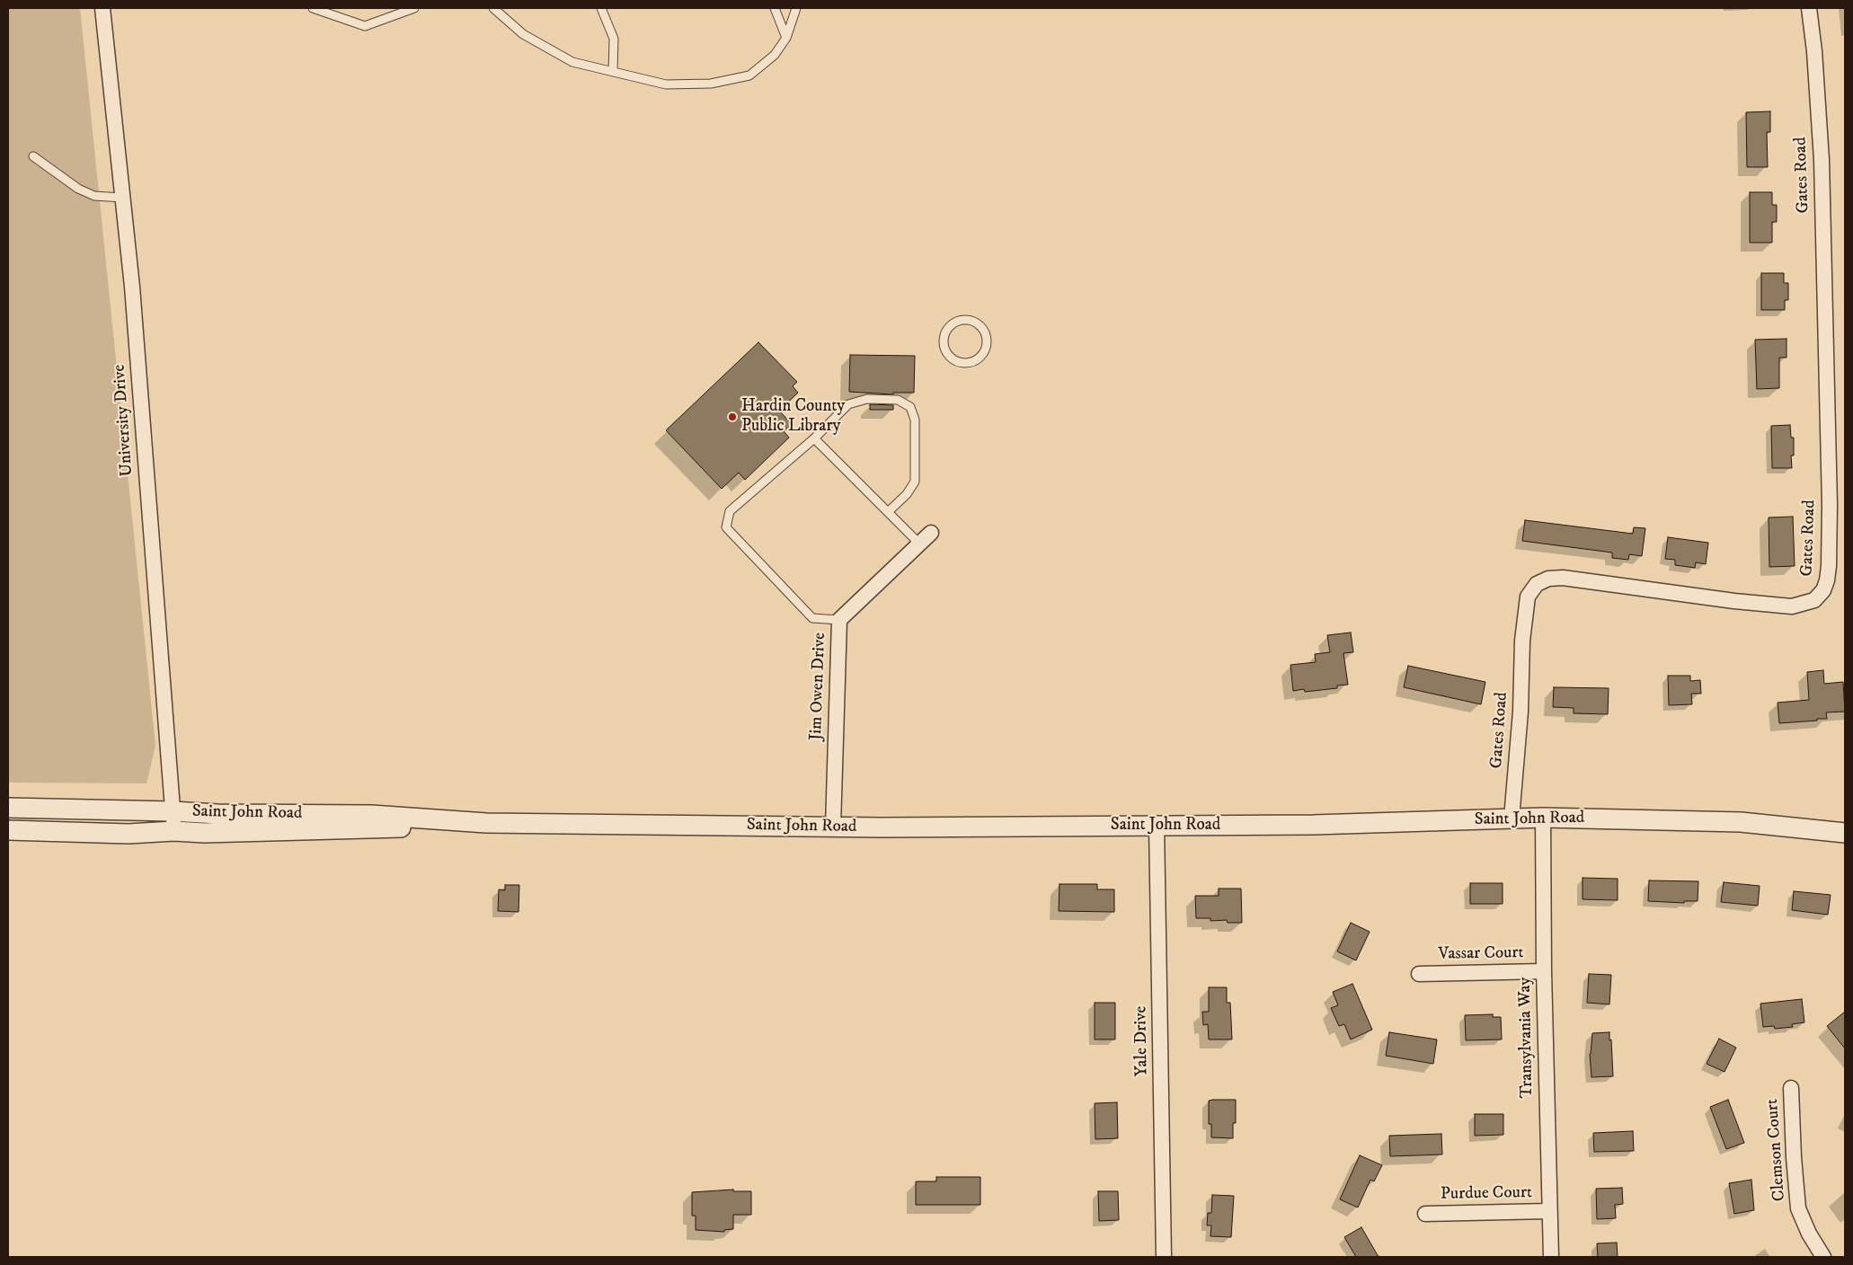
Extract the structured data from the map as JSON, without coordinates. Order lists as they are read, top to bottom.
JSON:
{
  "streets": {
    "street": [
      "Gates Road",
      "University Drive",
      "Jim Owen Drive",
      "Saint John Road",
      "Vassar Court",
      "Transylvania Way",
      "Yale Drive",
      "Clemson Court",
      "Purdue Court"
    ]
  },
  "crossings": [
    ["Gates Road", "Saint John Road"],
    ["University Drive", "Saint John Road"],
    ["Jim Owen Drive", "Saint John Road"],
    ["Saint John Road", "Transylvania Way"],
    ["Saint John Road", "Yale Drive"],
    ["Vassar Court", "Transylvania Way"],
    ["Transylvania Way", "Purdue Court"]
  ],
  "places": ["Hardin County Public Library"]
}
